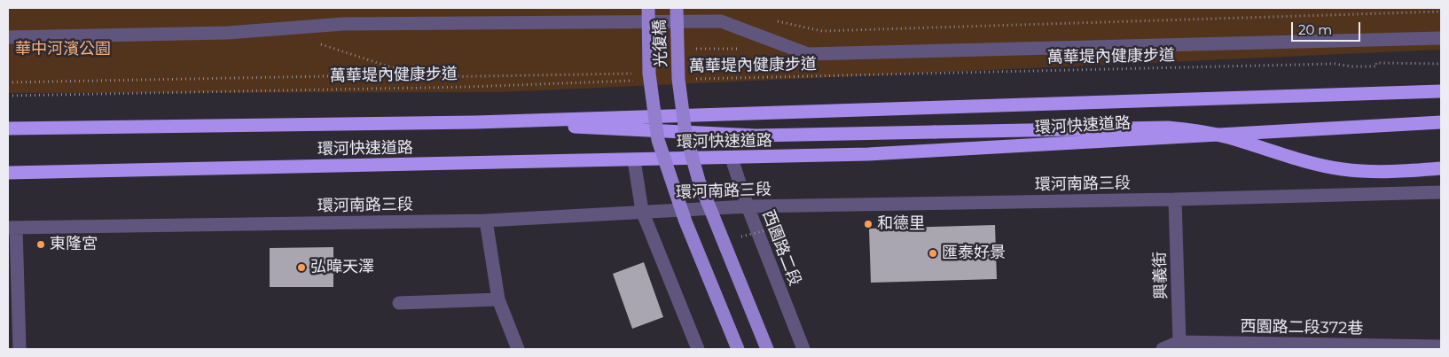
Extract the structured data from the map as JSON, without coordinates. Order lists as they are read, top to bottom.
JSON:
{
  "streets": {
    "highway": ["環河快速道路"],
    "main road": ["光復橋"],
    "street": [
      "環河南路三段",
      "西園路二段",
      "興義街",
      "西園路二段372巷"
    ],
    "path": ["萬華堤內健康步道"]
  },
  "crossings": [
    ["光復橋", "萬華堤內健康步道"],
    ["環河快速道路", "西園路二段"],
    ["環河南路三段", "西園路二段"],
    ["環河南路三段", "興義街"],
    ["興義街", "西園路二段372巷"]
  ],
  "parks": ["華中河濱公園"],
  "places": [
    "和德里",
    "東隆宮",
    "匯泰好景",
    "弘暐天澤"
  ],
  "scale_bar": "20 m"
}
